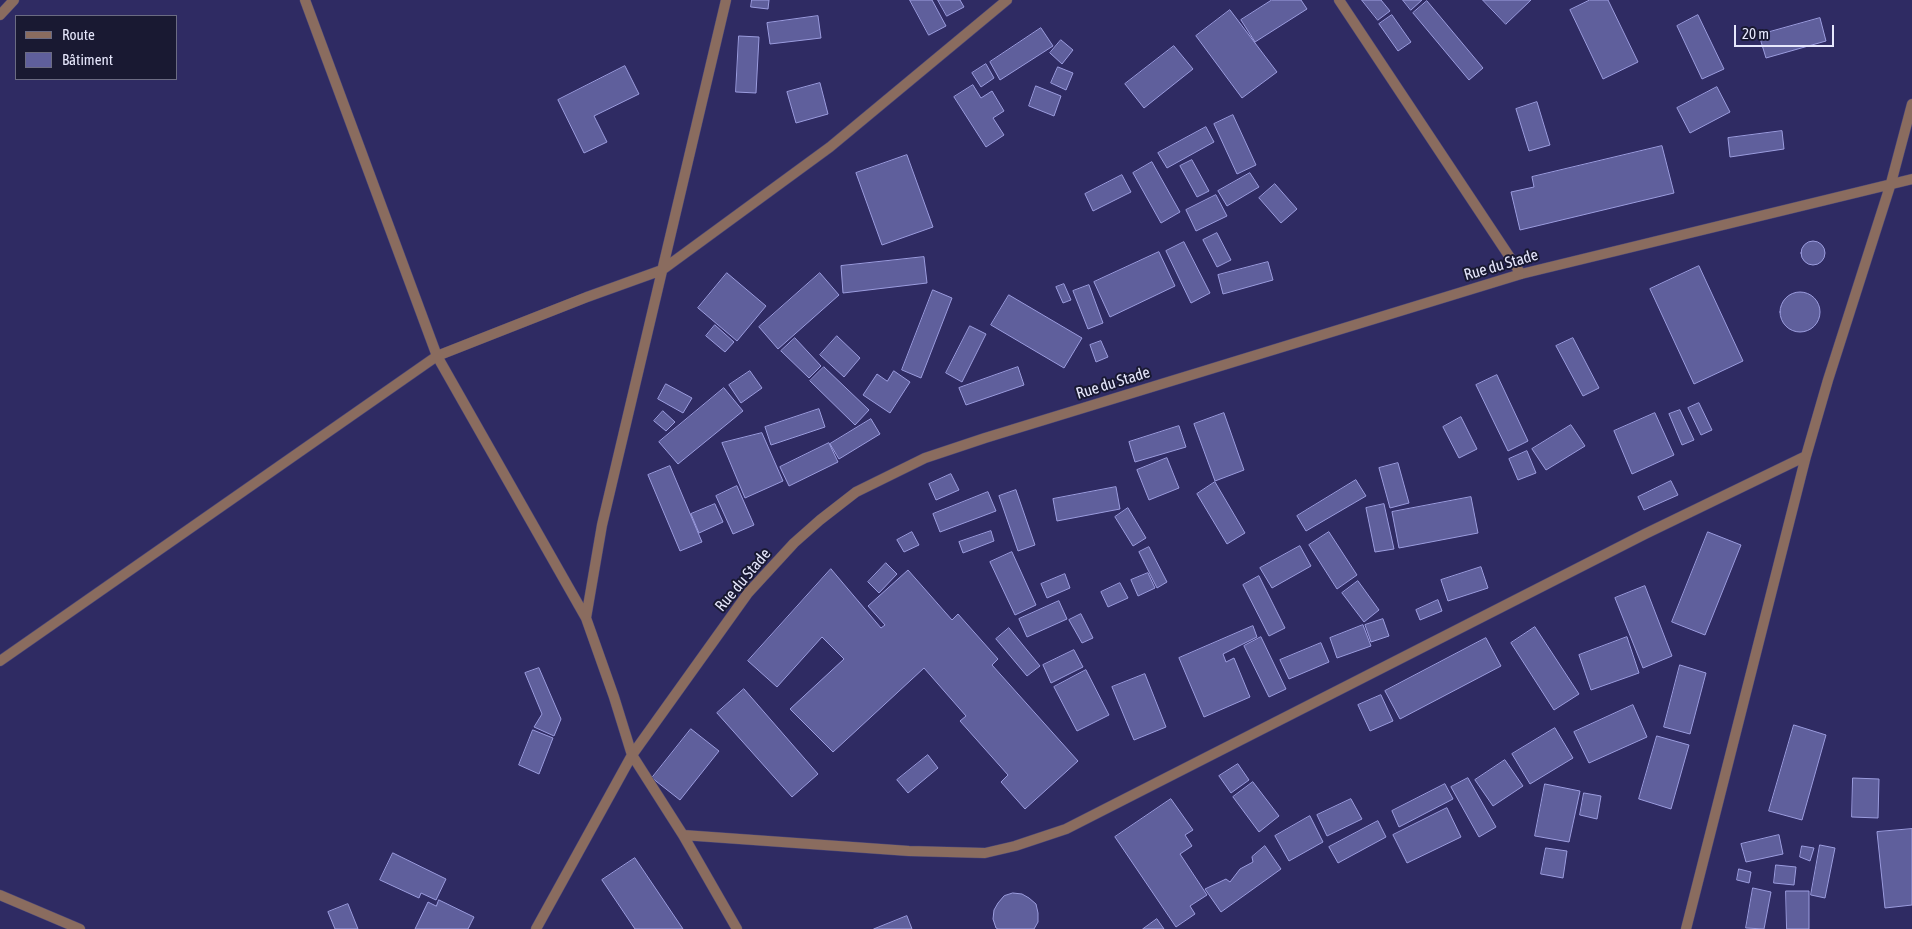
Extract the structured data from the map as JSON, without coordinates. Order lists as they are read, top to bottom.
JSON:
{
  "streets": {
    "street": ["Rue du Stade"]
  },
  "legend": ["Route", "Bâtiment"],
  "scale_bar": "20 m"
}
